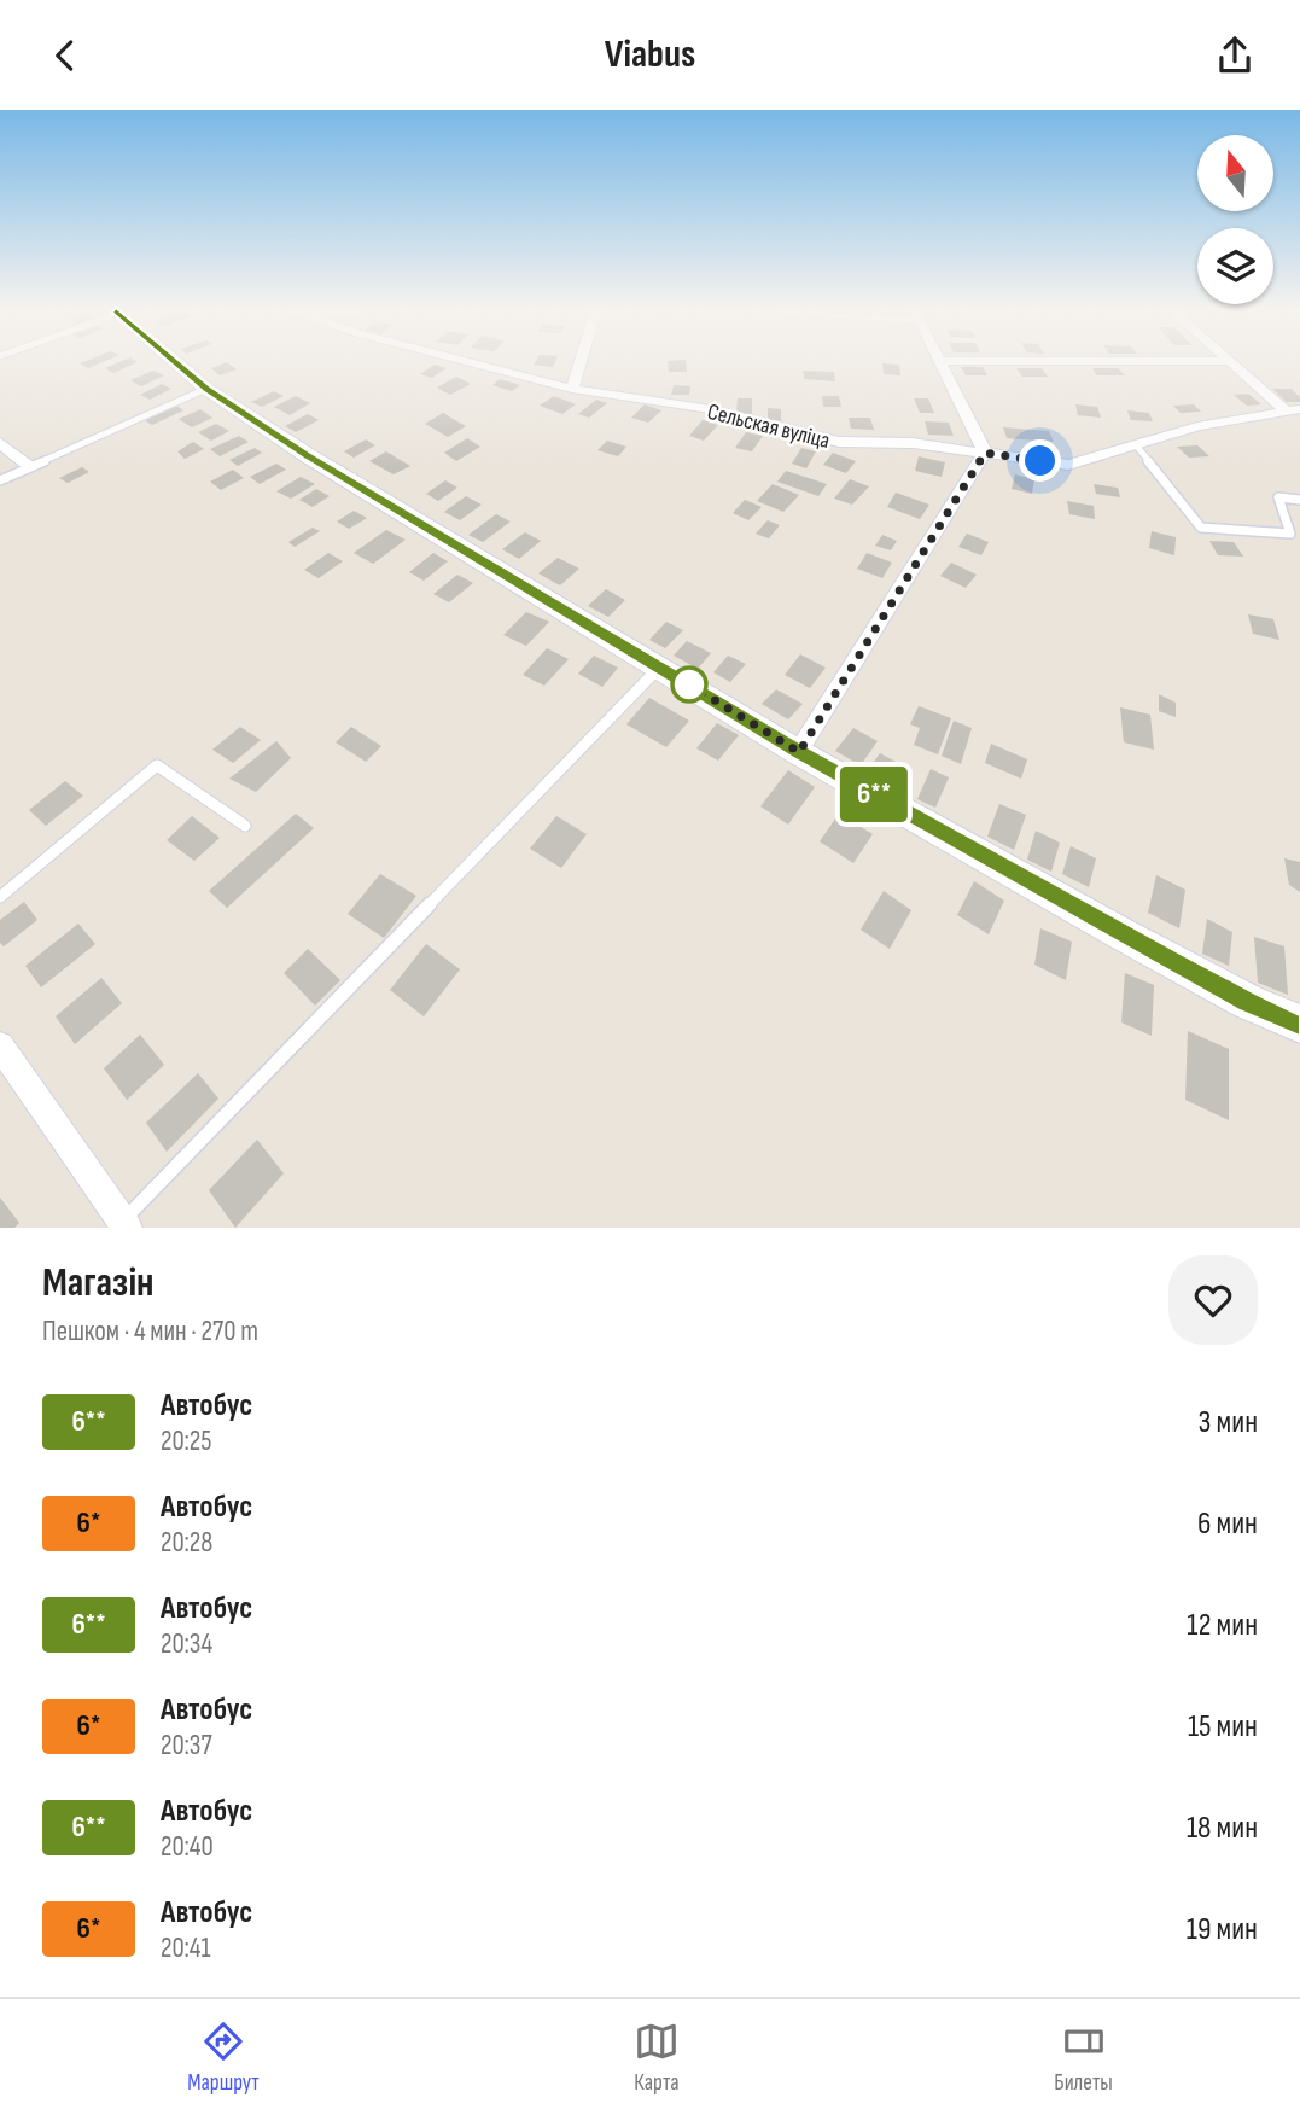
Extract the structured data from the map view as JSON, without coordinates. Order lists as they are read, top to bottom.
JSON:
{
  "streets": {
    "street": ["Сельская вуліца"]
  },
  "lines": ["bus line 6**"],
  "north": "top",
  "page": {
    "header": "Viabus",
    "on_map": "6**",
    "heading": ["Магазін", "Пешком · 4 мин · 270 m"],
    "list": [
      {
        "mark": "6**",
        "name": "Автобус",
        "note": "20:25",
        "value": "3 мин"
      },
      {
        "mark": "6*",
        "name": "Автобус",
        "note": "20:28",
        "value": "6 мин"
      },
      {
        "mark": "6**",
        "name": "Автобус",
        "note": "20:34",
        "value": "12 мин"
      },
      {
        "mark": "6*",
        "name": "Автобус",
        "note": "20:37",
        "value": "15 мин"
      },
      {
        "mark": "6**",
        "name": "Автобус",
        "note": "20:40",
        "value": "18 мин"
      },
      {
        "mark": "6*",
        "name": "Автобус",
        "note": "20:41",
        "value": "19 мин"
      }
    ],
    "tabs": ["Маршрут", "Карта", "Билеты"]
  }
}
